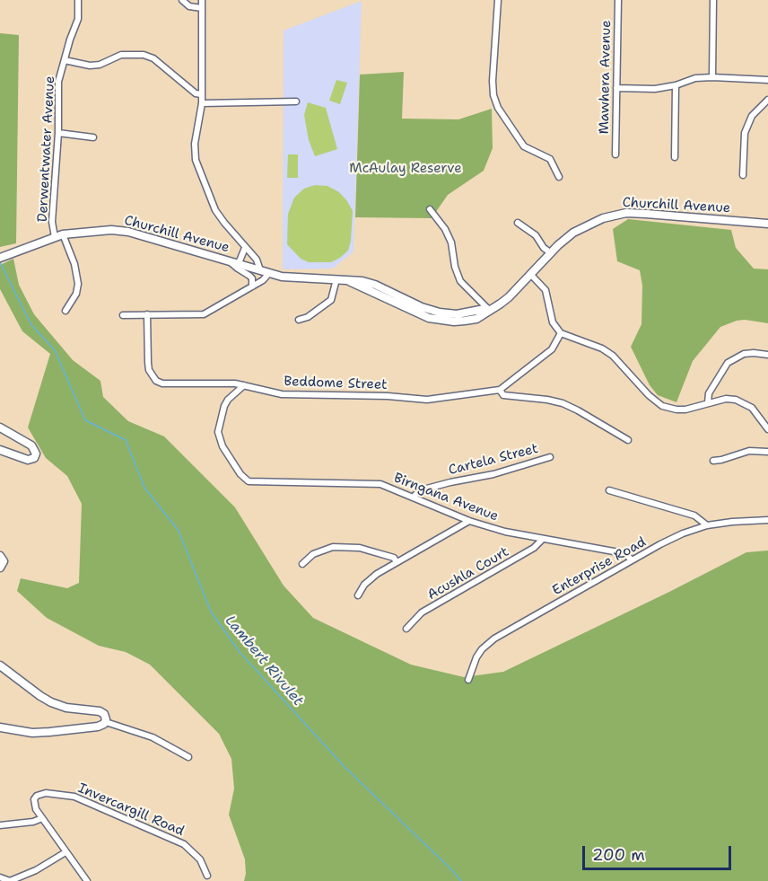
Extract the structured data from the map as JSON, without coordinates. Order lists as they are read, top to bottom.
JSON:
{
  "streets": {
    "street": [
      "Mawhera Avenue",
      "Derwentwater Avenue",
      "Churchill Avenue",
      "Beddome Street",
      "Cartela Street",
      "Birngana Avenue",
      "Enterprise Road",
      "Acushla Court",
      "Invercargill Road"
    ]
  },
  "crossings": [
    ["Derwentwater Avenue", "Churchill Avenue"],
    ["Beddome Street", "Birngana Avenue"],
    ["Cartela Street", "Birngana Avenue"],
    ["Birngana Avenue", "Enterprise Road"],
    ["Birngana Avenue", "Acushla Court"]
  ],
  "water": ["Lambert Rivulet"],
  "parks": ["McAulay Reserve"],
  "scale_bar": "200 m"
}
